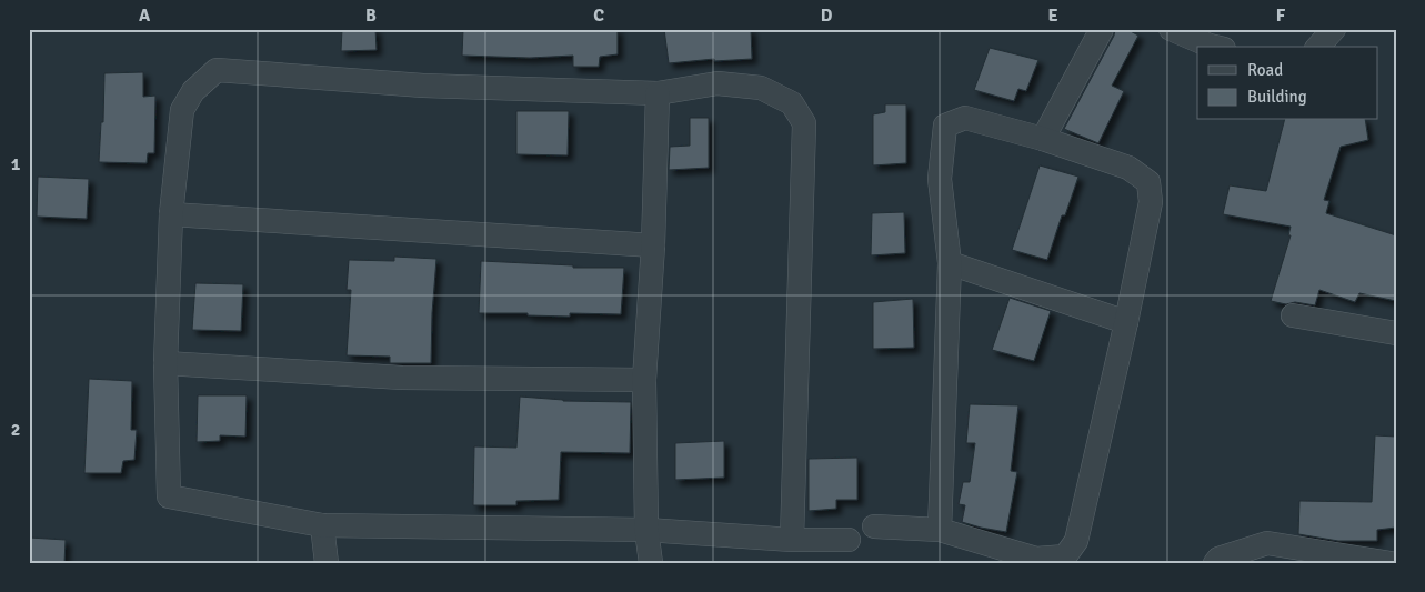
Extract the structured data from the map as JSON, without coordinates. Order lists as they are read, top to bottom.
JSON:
{
  "legend": ["Road", "Building"],
  "grid": {
    "columns": [
      "A",
      "B",
      "C",
      "D",
      "E",
      "F"
    ],
    "rows": ["1", "2"]
  }
}
